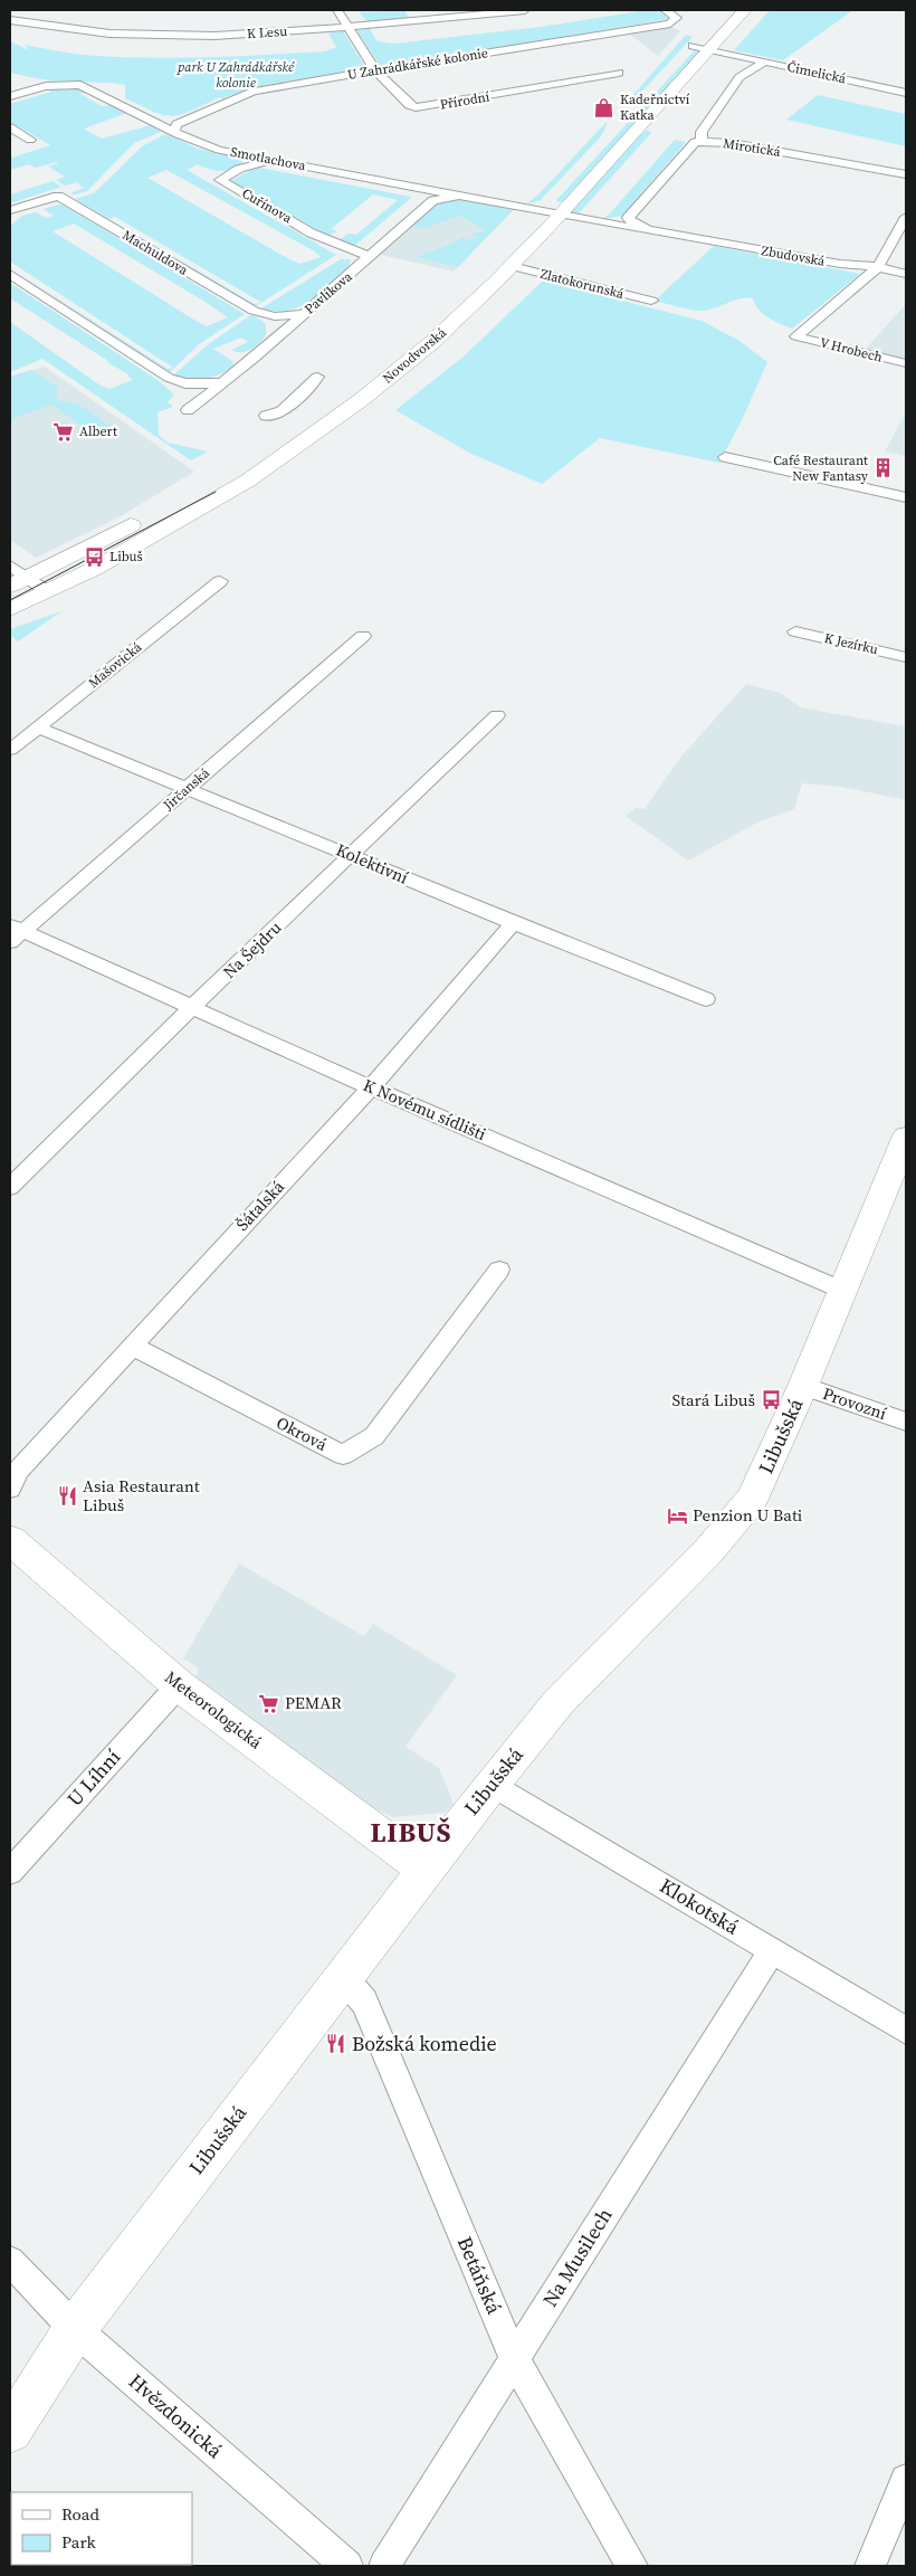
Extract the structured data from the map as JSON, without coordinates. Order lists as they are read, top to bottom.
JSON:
{
  "streets": {
    "main road": ["Novodvorská", "Libušská", "Meteorologická"],
    "street": [
      "K Lesu",
      "U Zahrádkářské kolonie",
      "Čimelická",
      "Přírodní",
      "Mirotická",
      "Smotlachova",
      "Cuřínova",
      "Machuldova",
      "Zbudovská",
      "Zlatokorunská",
      "Pavlíkova",
      "V Hrobech",
      "K Jezírku",
      "Mašovická",
      "Jirčanská",
      "Kolektivní",
      "Na Šejdru",
      "K Novému sídlišti",
      "Šátalská",
      "Provozní",
      "Okrová",
      "U Líhní",
      "Klokotská",
      "Na Musilech",
      "Betáňská",
      "Hvězdonická"
    ]
  },
  "crossings": [
    ["K Lesu", "Přírodní"],
    ["U Zahrádkářské kolonie", "Přírodní"],
    ["U Zahrádkářské kolonie", "Smotlachova"],
    ["Čimelická", "Mirotická"],
    ["Čimelická", "Novodvorská"],
    ["Mirotická", "Zbudovská"],
    ["Smotlachova", "Cuřínova"],
    ["Smotlachova", "Pavlíkova"],
    ["Cuřínova", "Pavlíkova"],
    ["Machuldova", "Pavlíkova"],
    ["Zbudovská", "V Hrobech"],
    ["Zbudovská", "Novodvorská"],
    ["Zlatokorunská", "Novodvorská"],
    ["Mašovická", "Kolektivní"],
    ["Jirčanská", "Kolektivní"],
    ["Jirčanská", "K Novému sídlišti"],
    ["Kolektivní", "Na Šejdru"],
    ["Kolektivní", "Šátalská"],
    ["Na Šejdru", "K Novému sídlišti"],
    ["K Novému sídlišti", "Šátalská"],
    ["K Novému sídlišti", "Libušská"],
    ["Šátalská", "Okrová"],
    ["Provozní", "Libušská"],
    ["Libušská", "Meteorologická"],
    ["Libušská", "Klokotská"],
    ["Libušská", "Betáňská"],
    ["Libušská", "Hvězdonická"],
    ["Meteorologická", "U Líhní"],
    ["Klokotská", "Na Musilech"],
    ["Na Musilech", "Betáňská"]
  ],
  "districts": ["LIBUŠ"],
  "parks": ["park U Zahrádkářské kolonie"],
  "places": {
    "shop": ["Kadeřnictví Katka"],
    "supermarket": ["Albert", "PEMAR"],
    "building": ["Café Restaurant New Fantasy"],
    "bus stop": ["Libuš", "Stará Libuš"],
    "restaurant": ["Asia Restaurant Libuš", "Božská komedie"],
    "hotel": ["Penzion U Bati"]
  },
  "legend": ["Road", "Park"]
}
